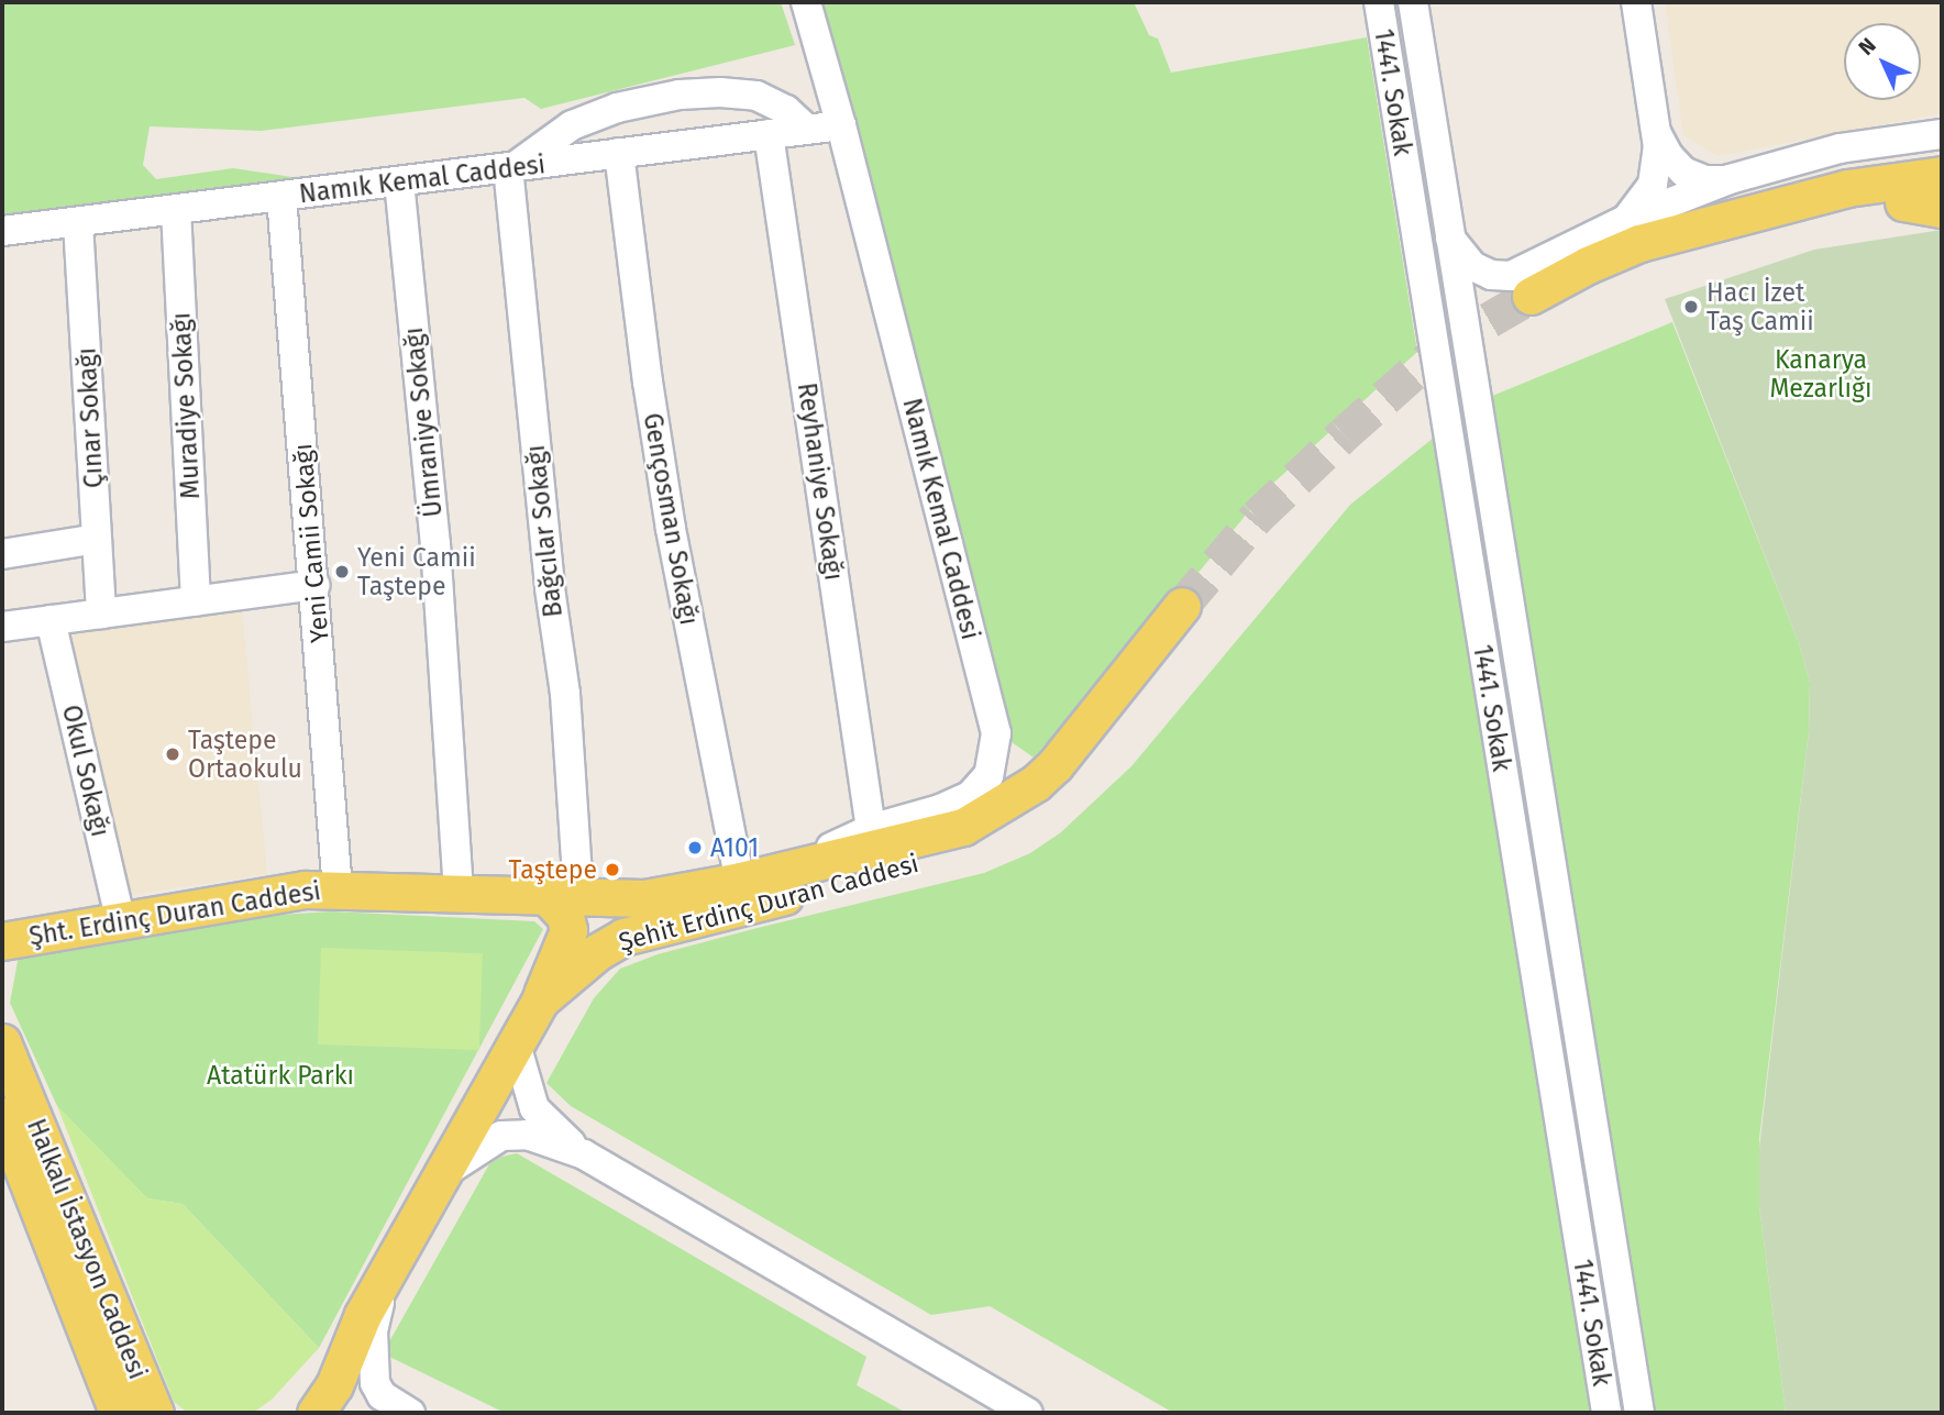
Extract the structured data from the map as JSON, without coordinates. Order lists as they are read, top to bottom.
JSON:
{
  "streets": {
    "main road": ["Şehit Erdinç Duran Caddesi", "Şht. Erdinç Duran Caddesi", "Halkalı İstasyon Caddesi"],
    "street": [
      "1441. Sokak",
      "Namık Kemal Caddesi",
      "Muradiye Sokağı",
      "Çınar Sokağı",
      "Ümraniye Sokağı",
      "Reyhaniye Sokağı",
      "Gençosman Sokağı",
      "Bağcılar Sokağı",
      "Yeni Camii Sokağı",
      "Okul Sokağı"
    ]
  },
  "crossings": [
    ["Namık Kemal Caddesi", "Muradiye Sokağı"],
    ["Namık Kemal Caddesi", "Çınar Sokağı"],
    ["Namık Kemal Caddesi", "Ümraniye Sokağı"],
    ["Namık Kemal Caddesi", "Reyhaniye Sokağı"],
    ["Namık Kemal Caddesi", "Gençosman Sokağı"],
    ["Namık Kemal Caddesi", "Bağcılar Sokağı"],
    ["Namık Kemal Caddesi", "Yeni Camii Sokağı"],
    ["Ümraniye Sokağı", "Şht. Erdinç Duran Caddesi"],
    ["Gençosman Sokağı", "Şehit Erdinç Duran Caddesi"],
    ["Bağcılar Sokağı", "Şehit Erdinç Duran Caddesi"],
    ["Bağcılar Sokağı", "Şht. Erdinç Duran Caddesi"],
    ["Yeni Camii Sokağı", "Şht. Erdinç Duran Caddesi"],
    ["Okul Sokağı", "Şht. Erdinç Duran Caddesi"],
    ["Şehit Erdinç Duran Caddesi", "Şht. Erdinç Duran Caddesi"]
  ],
  "parks": ["Kanarya Mezarlığı", "Atatürk Parkı"],
  "places": [
    "Hacı İzet Taş Camii",
    "Yeni Camii Taştepe",
    "Taştepe Ortaokulu",
    "A101",
    "Taştepe"
  ],
  "north": "top left"
}
